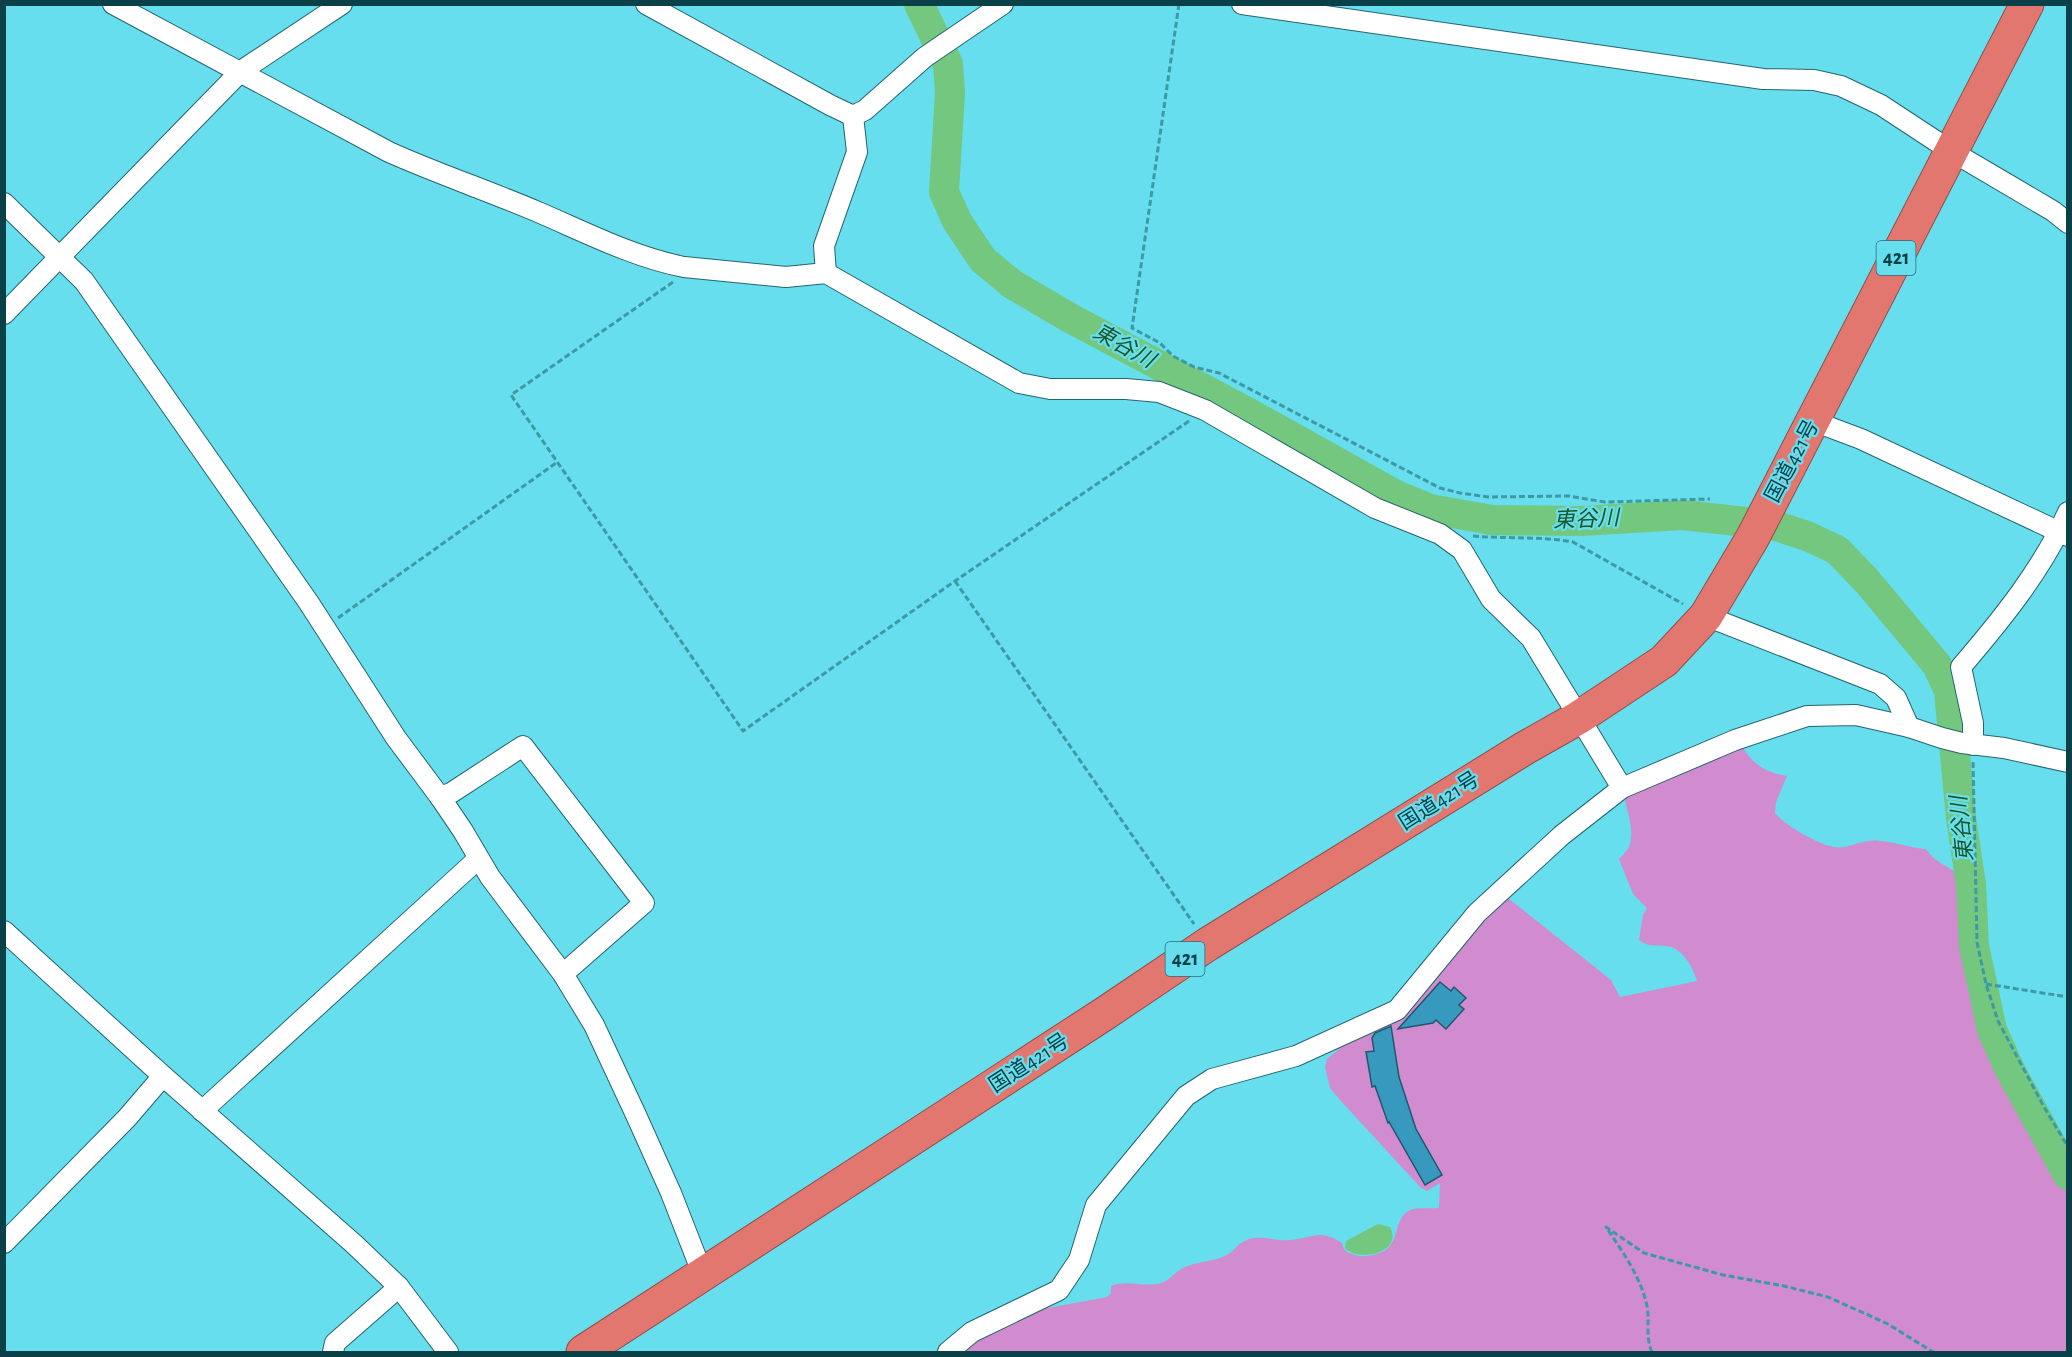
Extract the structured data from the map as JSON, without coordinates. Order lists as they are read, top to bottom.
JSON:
{
  "streets": {
    "highway": ["421", "国道421号"]
  },
  "water": ["東谷川"]
}
